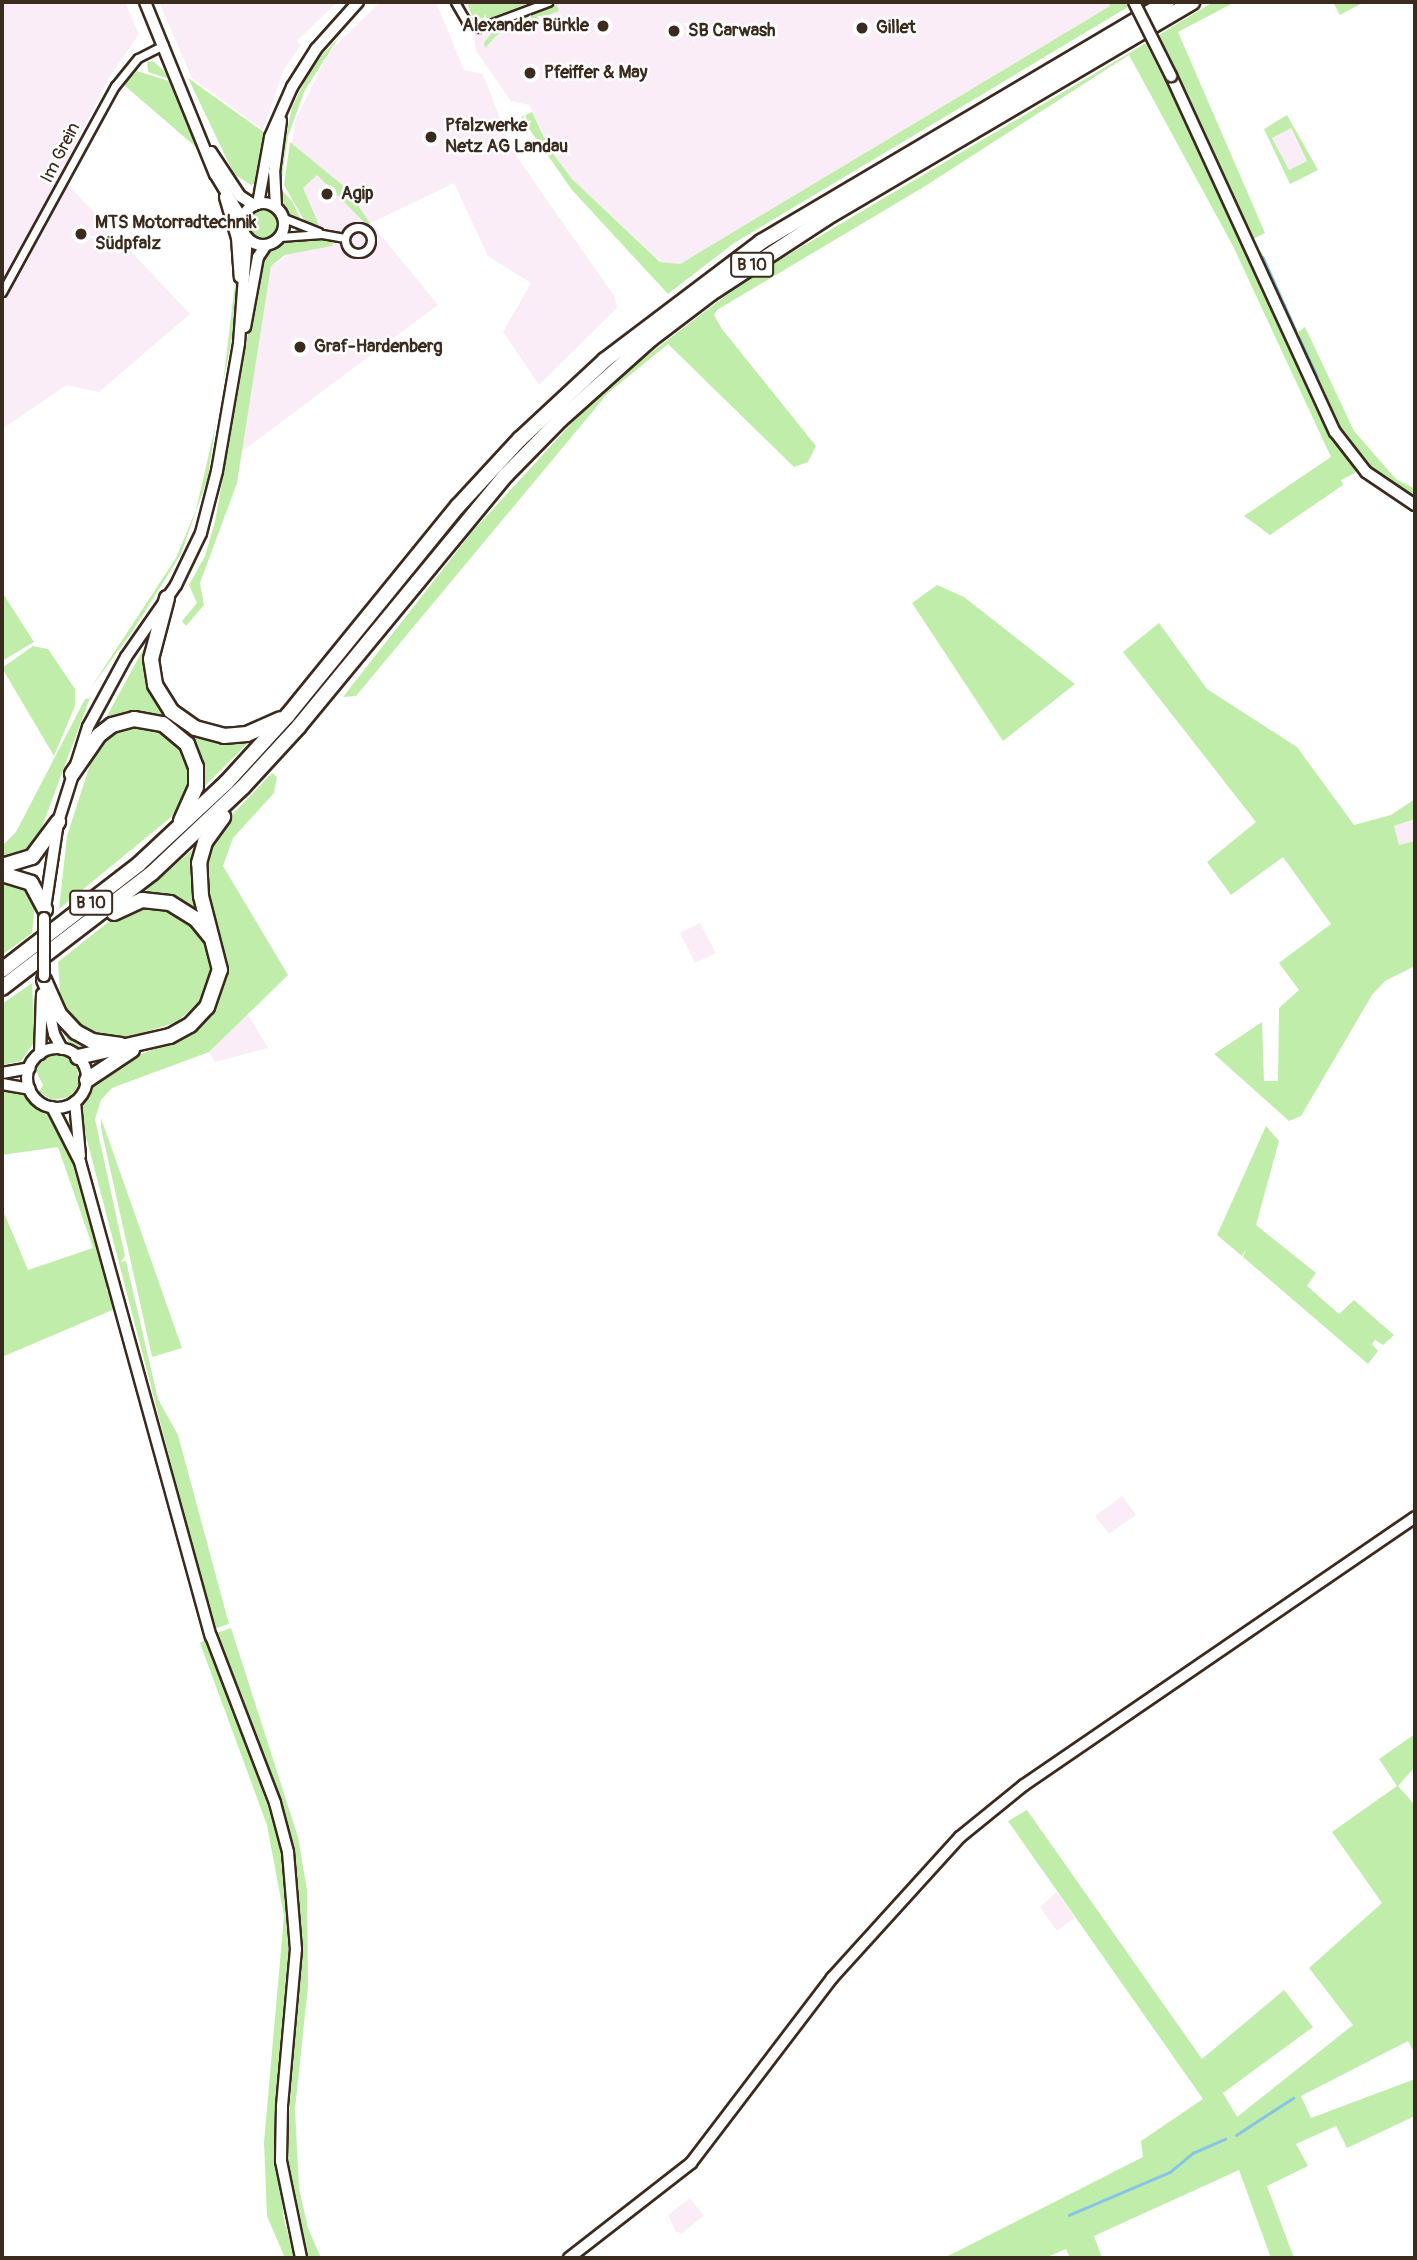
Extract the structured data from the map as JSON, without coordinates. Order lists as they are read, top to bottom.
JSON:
{
  "streets": {
    "highway": ["B 10"],
    "street": ["Im Grein"]
  },
  "places": [
    "Alexander Bürkle",
    "Gillet",
    "SB Carwash",
    "Pfeiffer & May",
    "Pfalzwerke Netz AG Landau",
    "Agip",
    "MTS Motorradtechnik Südpfalz",
    "Graf-Hardenberg"
  ]
}
